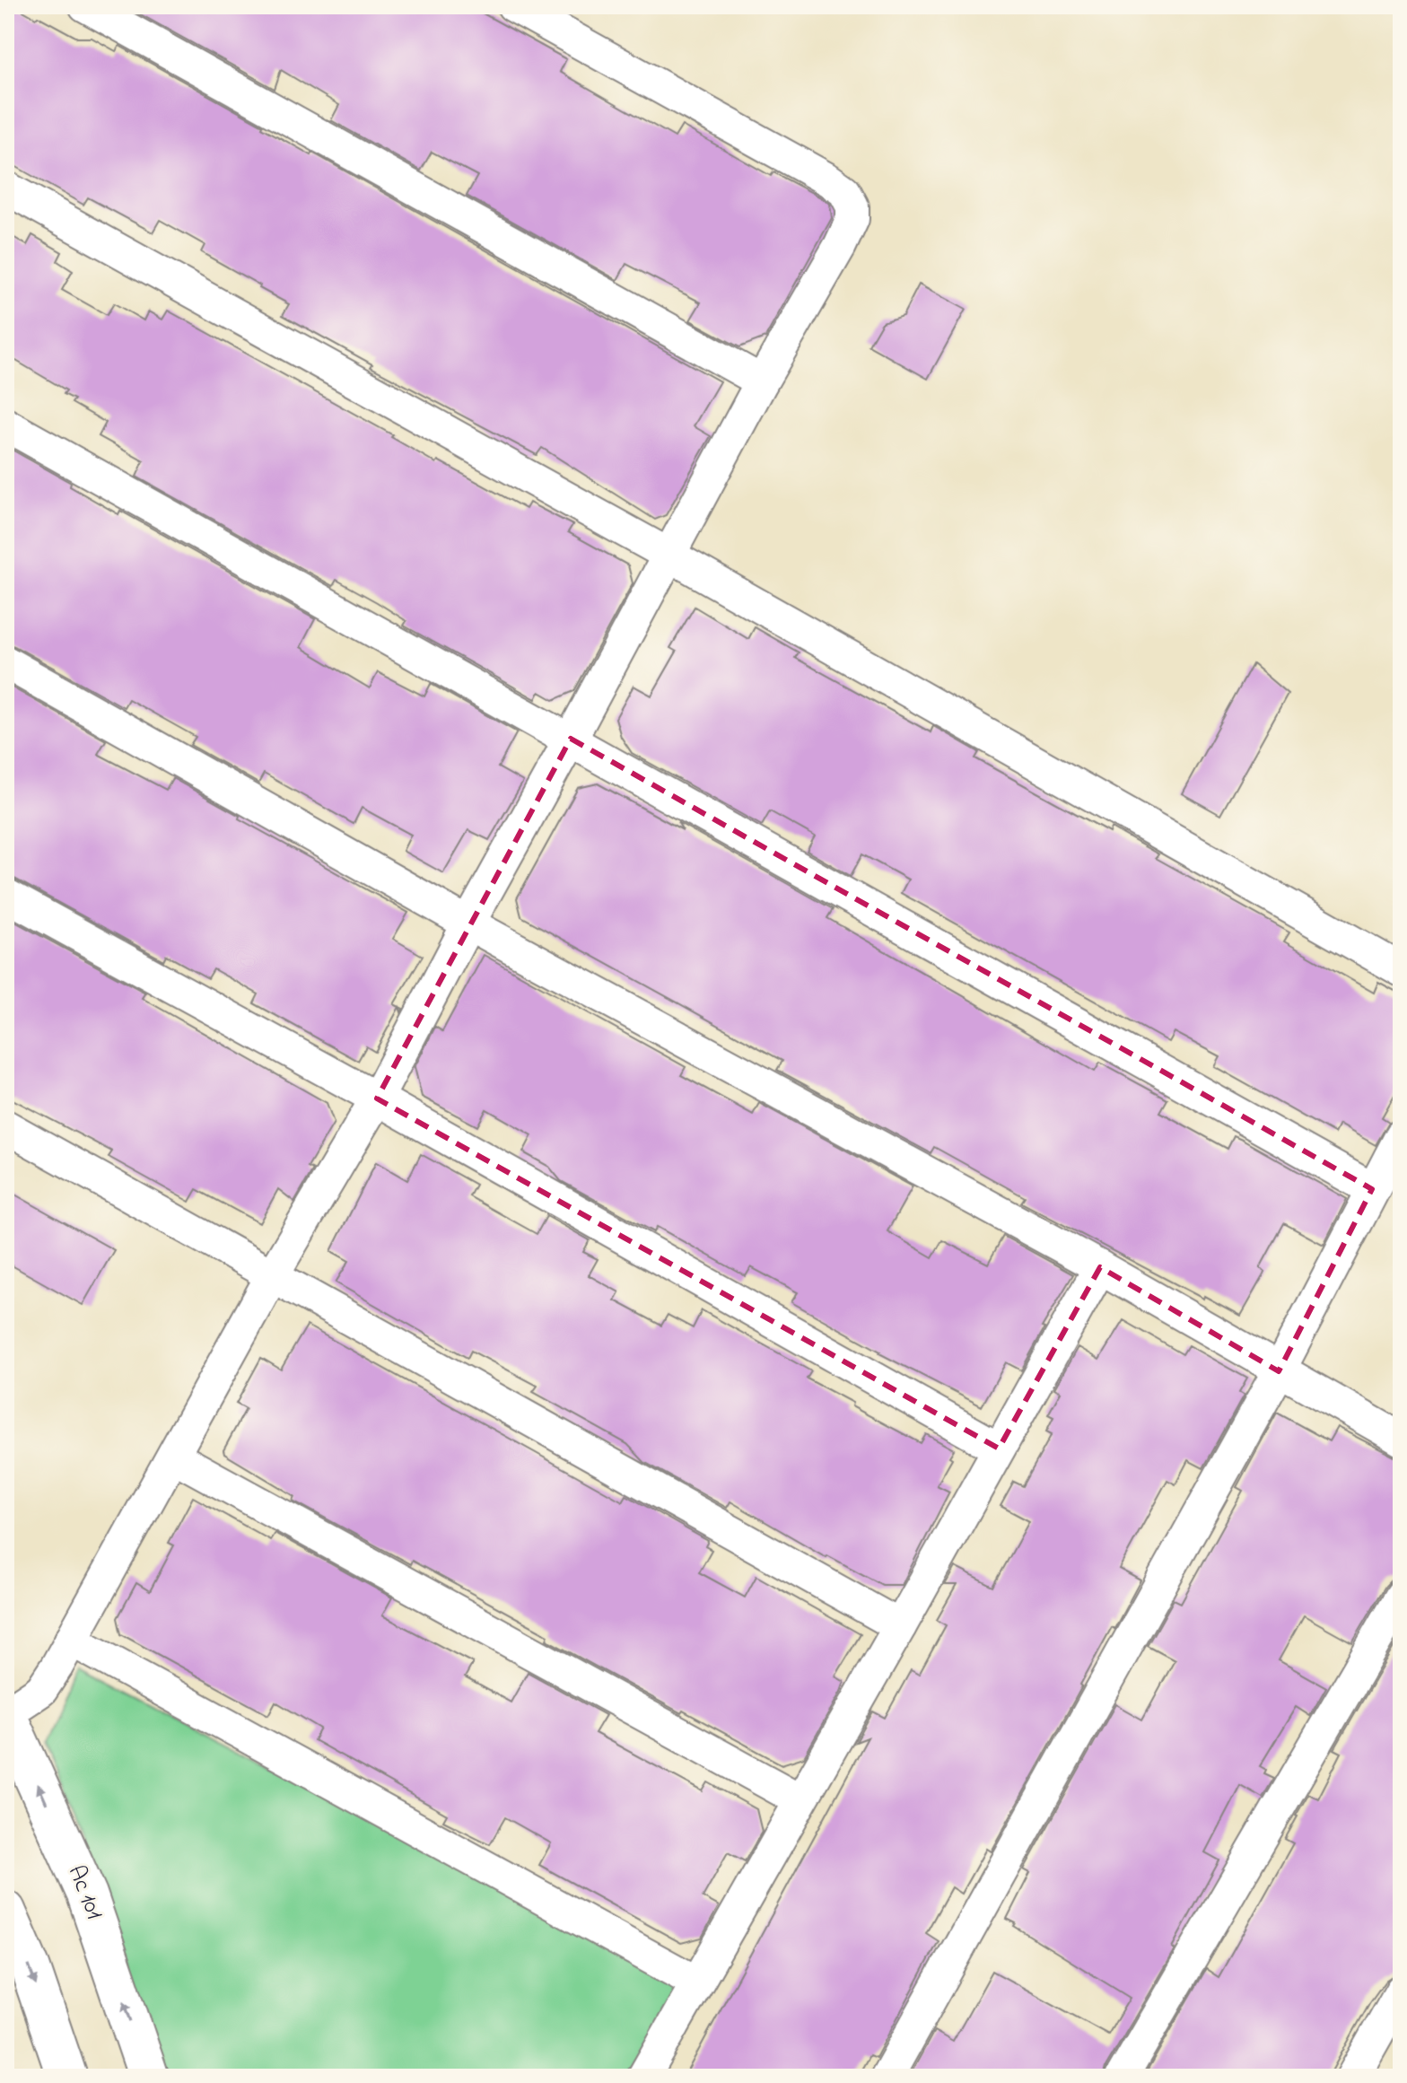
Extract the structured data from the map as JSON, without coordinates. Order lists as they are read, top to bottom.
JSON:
{
  "streets": {
    "street": ["Ac 101"]
  }
}
